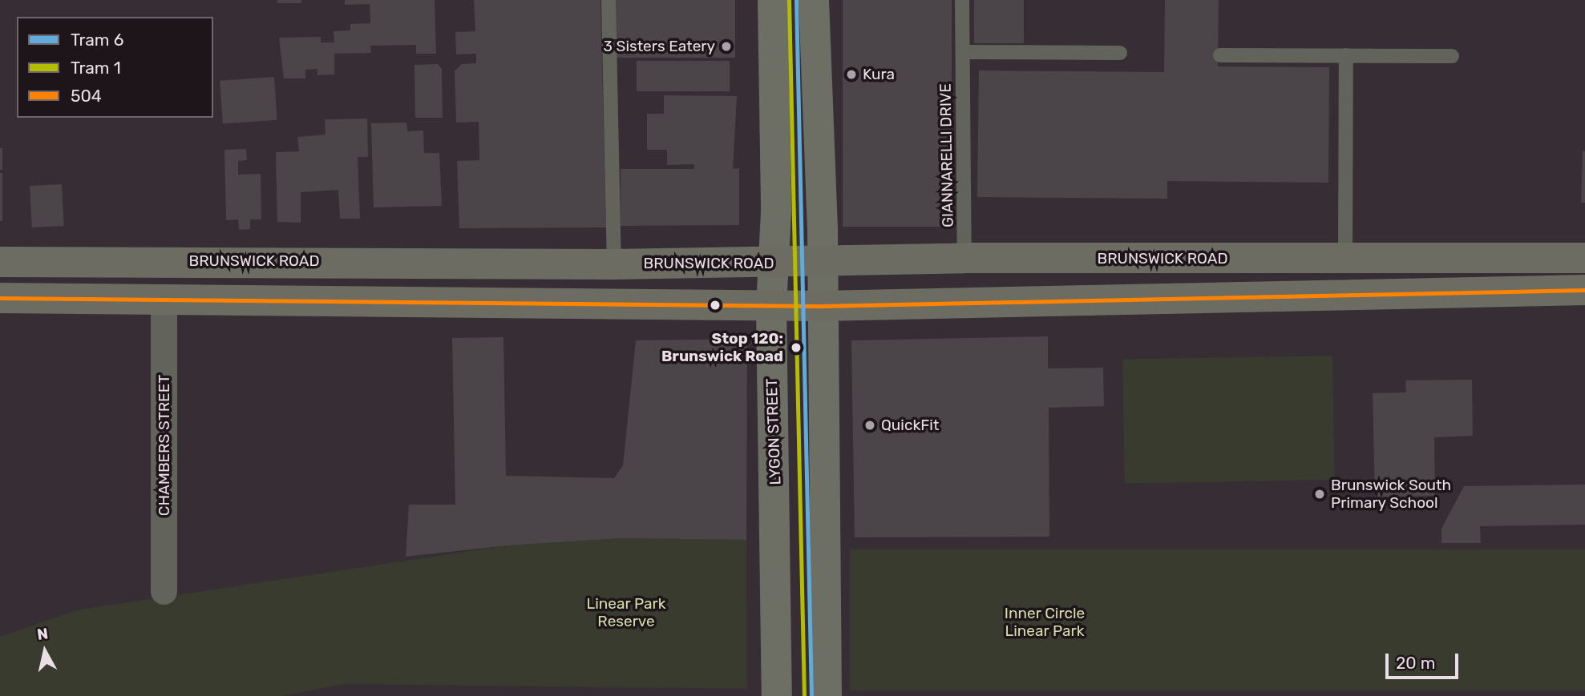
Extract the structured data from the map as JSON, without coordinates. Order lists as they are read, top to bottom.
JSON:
{
  "streets": {
    "main road": ["BRUNSWICK ROAD"],
    "street": ["LYGON STREET", "CHAMBERS STREET"],
    "lane": ["GIANNARELLI DRIVE"]
  },
  "crossings": [
    ["GIANNARELLI DRIVE", "BRUNSWICK ROAD"],
    ["BRUNSWICK ROAD", "LYGON STREET"]
  ],
  "parks": ["Linear Park Reserve", "Inner Circle Linear Park"],
  "places": [
    "3 Sisters Eatery",
    "Kura",
    "Stop 120: Brunswick Road",
    "QuickFit",
    "Brunswick South Primary School"
  ],
  "lines": ["tram line 6", "tram line 1", "transit line 504"],
  "legend": ["Tram 6", "Tram 1", "504"],
  "scale_bar": "20 m",
  "north": "top"
}
